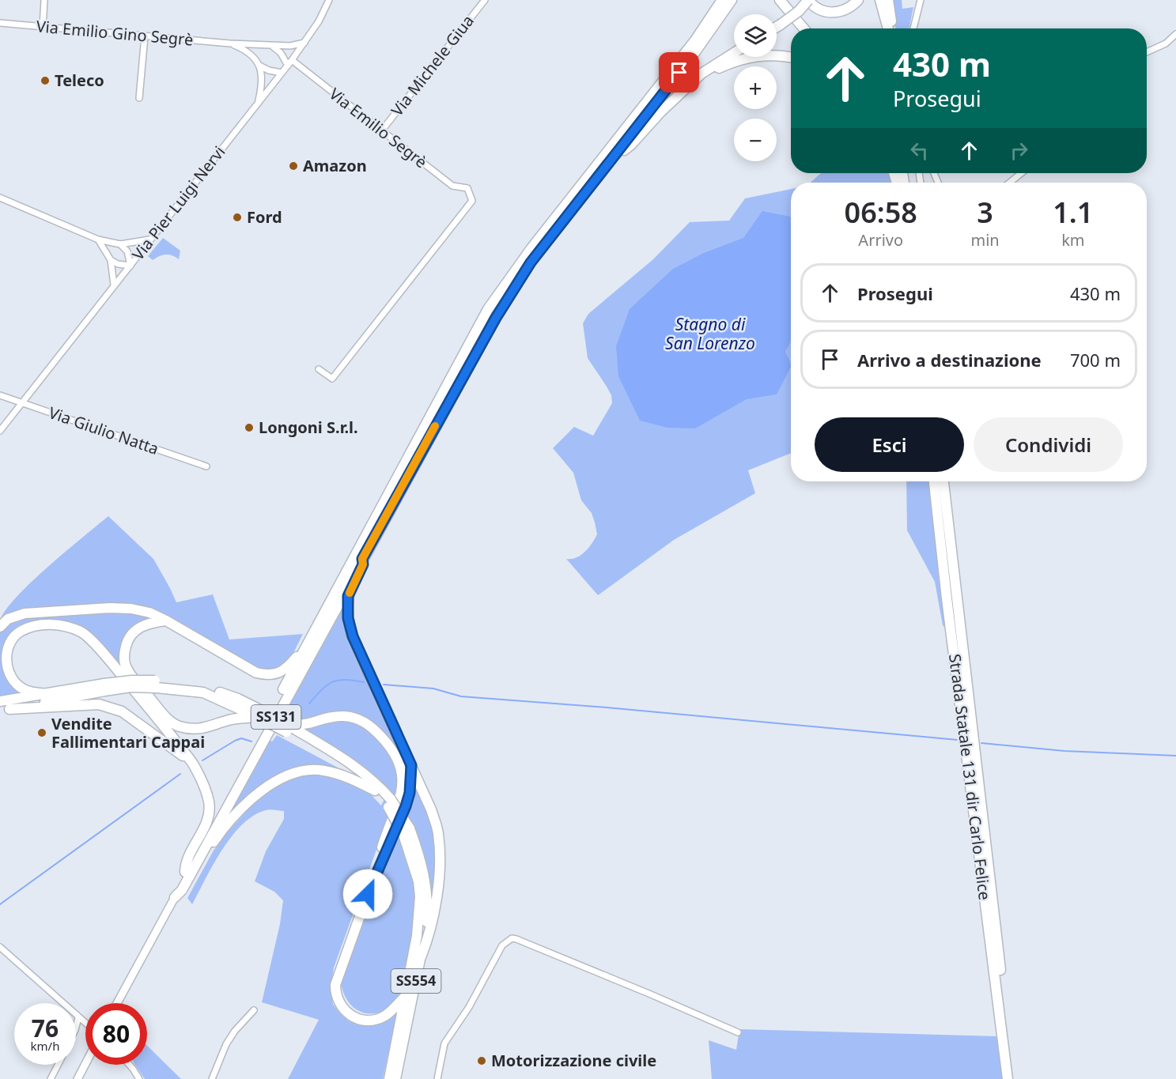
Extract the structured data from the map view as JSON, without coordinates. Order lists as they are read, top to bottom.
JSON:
{
  "streets": {
    "highway": ["SS131", "Strada Statale 131 dir Carlo Felice", "SS554"],
    "street": [
      "Via Emilio Gino Segrè",
      "Via Michele Giua",
      "Via Emilio Segrè",
      "Via Pier Luigi Nervi",
      "Via Giulio Natta"
    ]
  },
  "crossings": [
    ["Via Michele Giua", "Via Emilio Segrè"],
    ["Via Emilio Segrè", "Via Pier Luigi Nervi"],
    ["Via Pier Luigi Nervi", "Via Giulio Natta"]
  ],
  "water": ["Stagno di San Lorenzo"],
  "places": [
    "Teleco",
    "Amazon",
    "Ford",
    "Longoni S.r.l.",
    "Vendite Fallimentari Cappai",
    "Motorizzazione civile"
  ],
  "page": {
    "map_buttons": ["+", "−"],
    "turn": ["430 m", "Prosegui"],
    "eta": [
      "06:58",
      "Arrivo",
      "3",
      "min",
      "1.1",
      "km"
    ],
    "list": [
      {
        "name": "Prosegui",
        "value": "430 m"
      },
      {
        "name": "Arrivo a destinazione",
        "value": "700 m"
      }
    ],
    "buttons": ["Esci", "Condividi"],
    "speed": "76 km/h",
    "limit": "80"
  }
}
